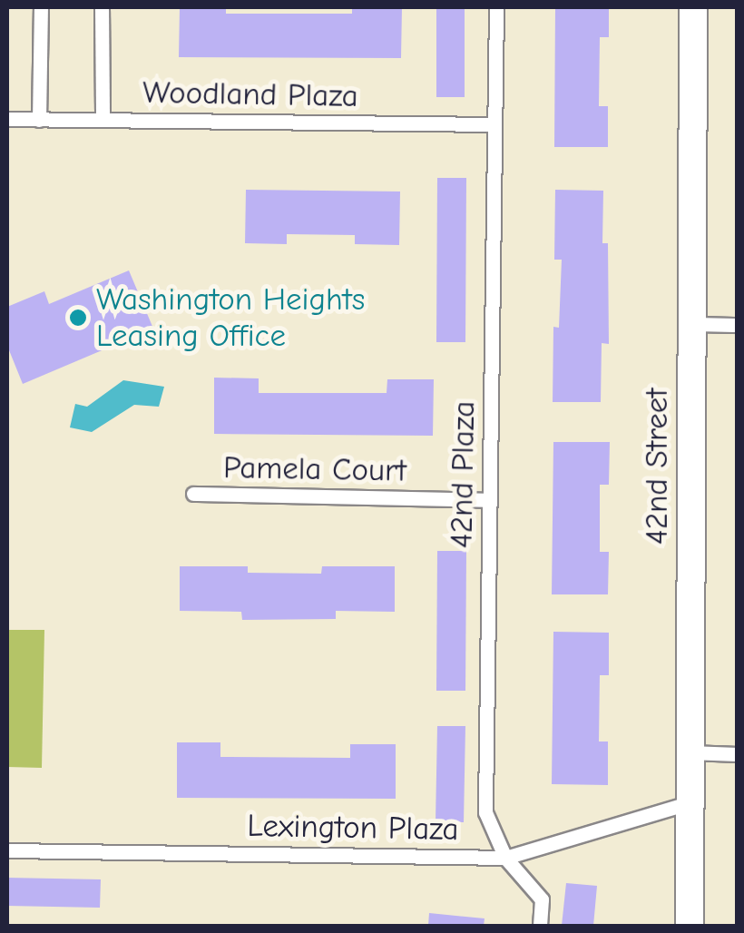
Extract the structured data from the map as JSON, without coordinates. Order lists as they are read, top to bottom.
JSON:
{
  "streets": {
    "street": ["42nd Street"],
    "lane": [
      "Woodland Plaza",
      "Pamela Court",
      "42nd Plaza",
      "Lexington Plaza"
    ]
  },
  "crossings": [
    ["Woodland Plaza", "42nd Plaza"],
    ["42nd Street", "Lexington Plaza"],
    ["Pamela Court", "42nd Plaza"],
    ["42nd Plaza", "Lexington Plaza"]
  ],
  "places": ["Washington Heights Leasing Office"]
}
